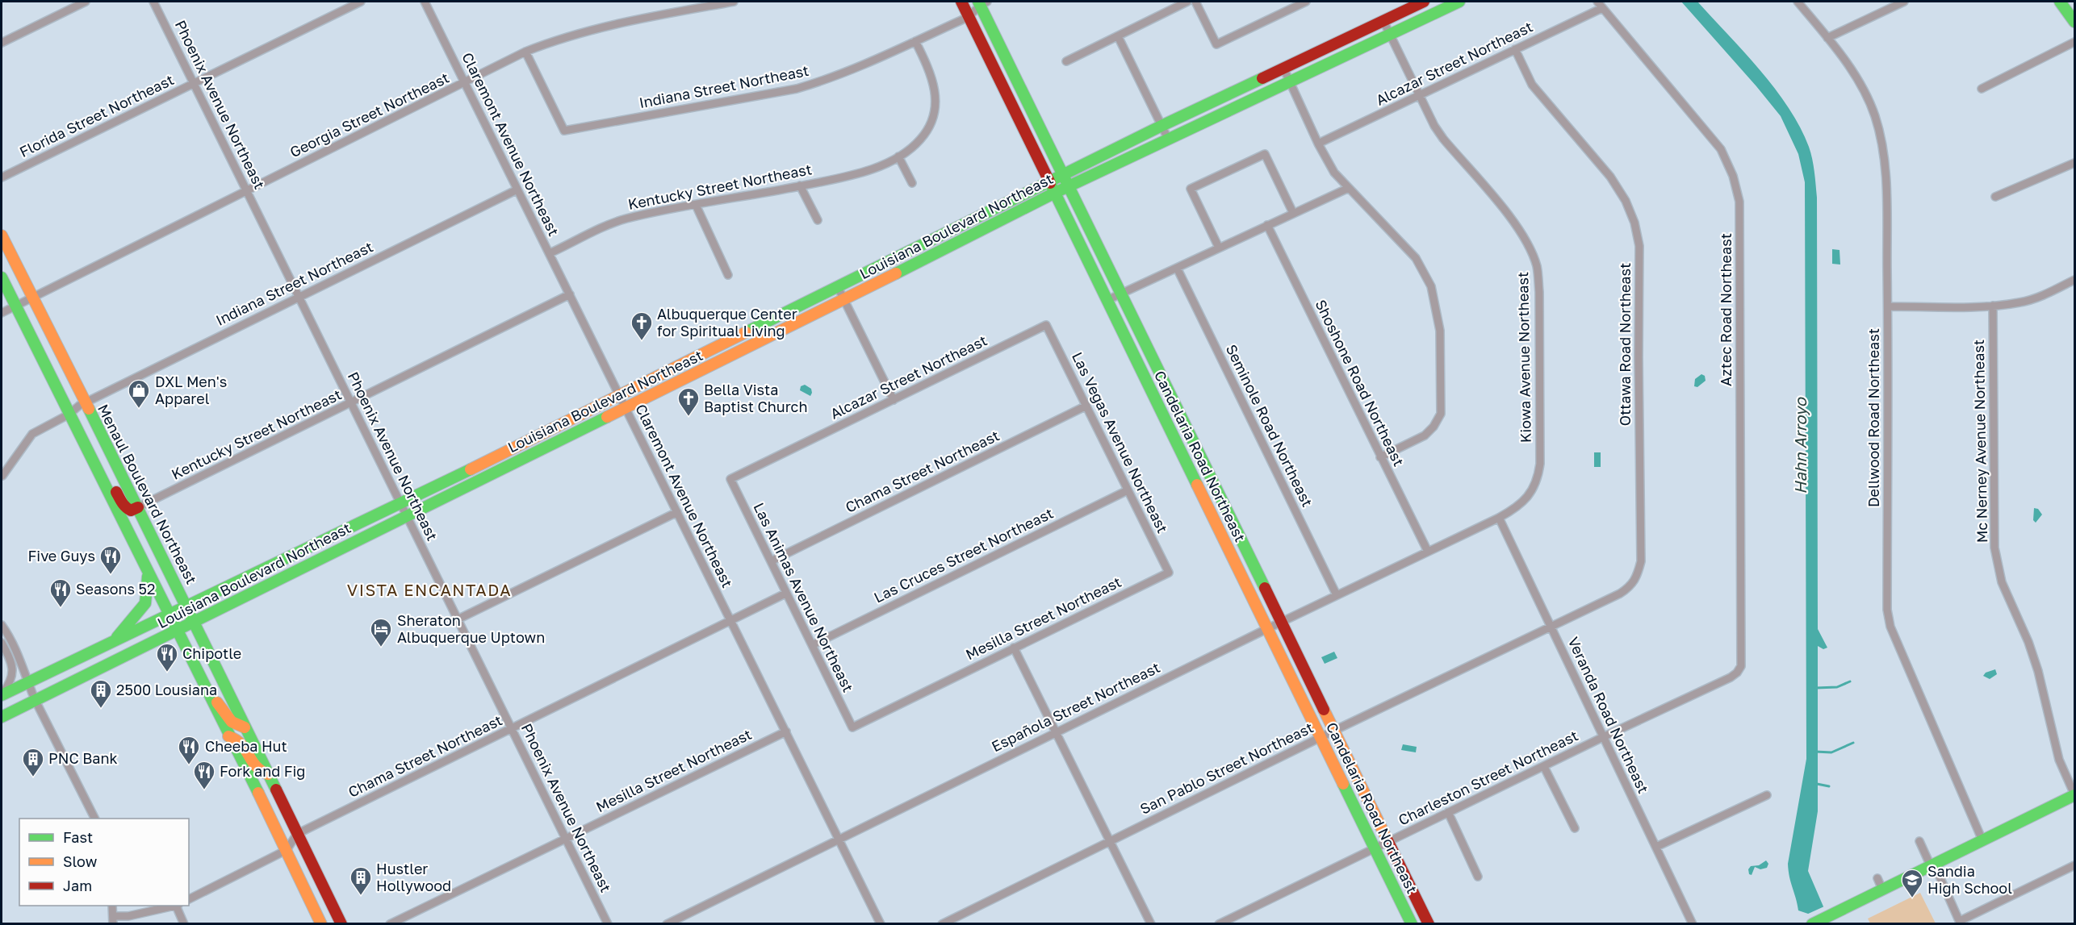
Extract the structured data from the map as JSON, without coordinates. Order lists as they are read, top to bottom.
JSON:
{
  "streets": {
    "main road": ["Louisiana Boulevard Northeast", "Candelaria Road Northeast", "Menaul Boulevard Northeast"],
    "street": [
      "Alcazar Street Northeast",
      "Indiana Street Northeast",
      "Phoenix Avenue Northeast",
      "Georgia Street Northeast",
      "Florida Street Northeast",
      "Claremont Avenue Northeast",
      "Kentucky Street Northeast",
      "Aztec Road Northeast",
      "Ottawa Road Northeast",
      "Kiowa Avenue Northeast",
      "Shoshone Road Northeast",
      "Dellwood Road Northeast",
      "Seminole Road Northeast",
      "Mc Nerney Avenue Northeast",
      "Las Vegas Avenue Northeast",
      "Chama Street Northeast",
      "Las Cruces Street Northeast",
      "Las Animas Avenue Northeast",
      "Mesilla Street Northeast",
      "Española Street Northeast",
      "Veranda Road Northeast",
      "San Pablo Street Northeast",
      "Charleston Street Northeast"
    ]
  },
  "crossings": [
    ["Alcazar Street Northeast", "Aztec Road Northeast"],
    ["Alcazar Street Northeast", "Ottawa Road Northeast"],
    ["Alcazar Street Northeast", "Kiowa Avenue Northeast"],
    ["Alcazar Street Northeast", "Las Vegas Avenue Northeast"],
    ["Alcazar Street Northeast", "Las Animas Avenue Northeast"],
    ["Indiana Street Northeast", "Phoenix Avenue Northeast"],
    ["Indiana Street Northeast", "Georgia Street Northeast"],
    ["Indiana Street Northeast", "Claremont Avenue Northeast"],
    ["Indiana Street Northeast", "Kentucky Street Northeast"],
    ["Indiana Street Northeast", "Candelaria Road Northeast"],
    ["Indiana Street Northeast", "Menaul Boulevard Northeast"],
    ["Phoenix Avenue Northeast", "Georgia Street Northeast"],
    ["Phoenix Avenue Northeast", "Florida Street Northeast"],
    ["Phoenix Avenue Northeast", "Kentucky Street Northeast"],
    ["Phoenix Avenue Northeast", "Louisiana Boulevard Northeast"],
    ["Phoenix Avenue Northeast", "Chama Street Northeast"],
    ["Phoenix Avenue Northeast", "Mesilla Street Northeast"],
    ["Georgia Street Northeast", "Claremont Avenue Northeast"],
    ["Georgia Street Northeast", "Menaul Boulevard Northeast"],
    ["Claremont Avenue Northeast", "Kentucky Street Northeast"],
    ["Claremont Avenue Northeast", "Louisiana Boulevard Northeast"],
    ["Claremont Avenue Northeast", "Chama Street Northeast"],
    ["Claremont Avenue Northeast", "Mesilla Street Northeast"],
    ["Claremont Avenue Northeast", "Española Street Northeast"],
    ["Kentucky Street Northeast", "Menaul Boulevard Northeast"],
    ["Louisiana Boulevard Northeast", "Kiowa Avenue Northeast"],
    ["Louisiana Boulevard Northeast", "Candelaria Road Northeast"],
    ["Louisiana Boulevard Northeast", "Menaul Boulevard Northeast"],
    ["Aztec Road Northeast", "Charleston Street Northeast"],
    ["Ottawa Road Northeast", "Veranda Road Northeast"],
    ["Ottawa Road Northeast", "San Pablo Street Northeast"],
    ["Kiowa Avenue Northeast", "Española Street Northeast"],
    ["Kiowa Avenue Northeast", "Veranda Road Northeast"],
    ["Shoshone Road Northeast", "Española Street Northeast"],
    ["Seminole Road Northeast", "Española Street Northeast"],
    ["Las Vegas Avenue Northeast", "Chama Street Northeast"],
    ["Las Vegas Avenue Northeast", "Las Cruces Street Northeast"],
    ["Las Vegas Avenue Northeast", "Mesilla Street Northeast"],
    ["Candelaria Road Northeast", "Española Street Northeast"],
    ["Candelaria Road Northeast", "San Pablo Street Northeast"],
    ["Candelaria Road Northeast", "Charleston Street Northeast"],
    ["Chama Street Northeast", "Menaul Boulevard Northeast"],
    ["Chama Street Northeast", "Las Animas Avenue Northeast"],
    ["Las Cruces Street Northeast", "Las Animas Avenue Northeast"],
    ["Las Animas Avenue Northeast", "Mesilla Street Northeast"],
    ["Española Street Northeast", "Veranda Road Northeast"],
    ["Veranda Road Northeast", "San Pablo Street Northeast"],
    ["Veranda Road Northeast", "Charleston Street Northeast"]
  ],
  "districts": ["VISTA ENCANTADA"],
  "water": ["Hahn Arroyo"],
  "places": {
    "church": ["Albuquerque Center for Spiritual Living", "Bella Vista Baptist Church"],
    "shop": ["DXL Men's Apparel"],
    "restaurant": [
      "Five Guys",
      "Seasons 52",
      "Chipotle",
      "Cheeba Hut",
      "Fork and Fig"
    ],
    "hotel": ["Sheraton Albuquerque Uptown"],
    "building": ["2500 Lousiana", "PNC Bank", "Hustler Hollywood"],
    "school or university": ["Sandia High School"]
  },
  "legend": ["Fast", "Slow", "Jam"]
}
